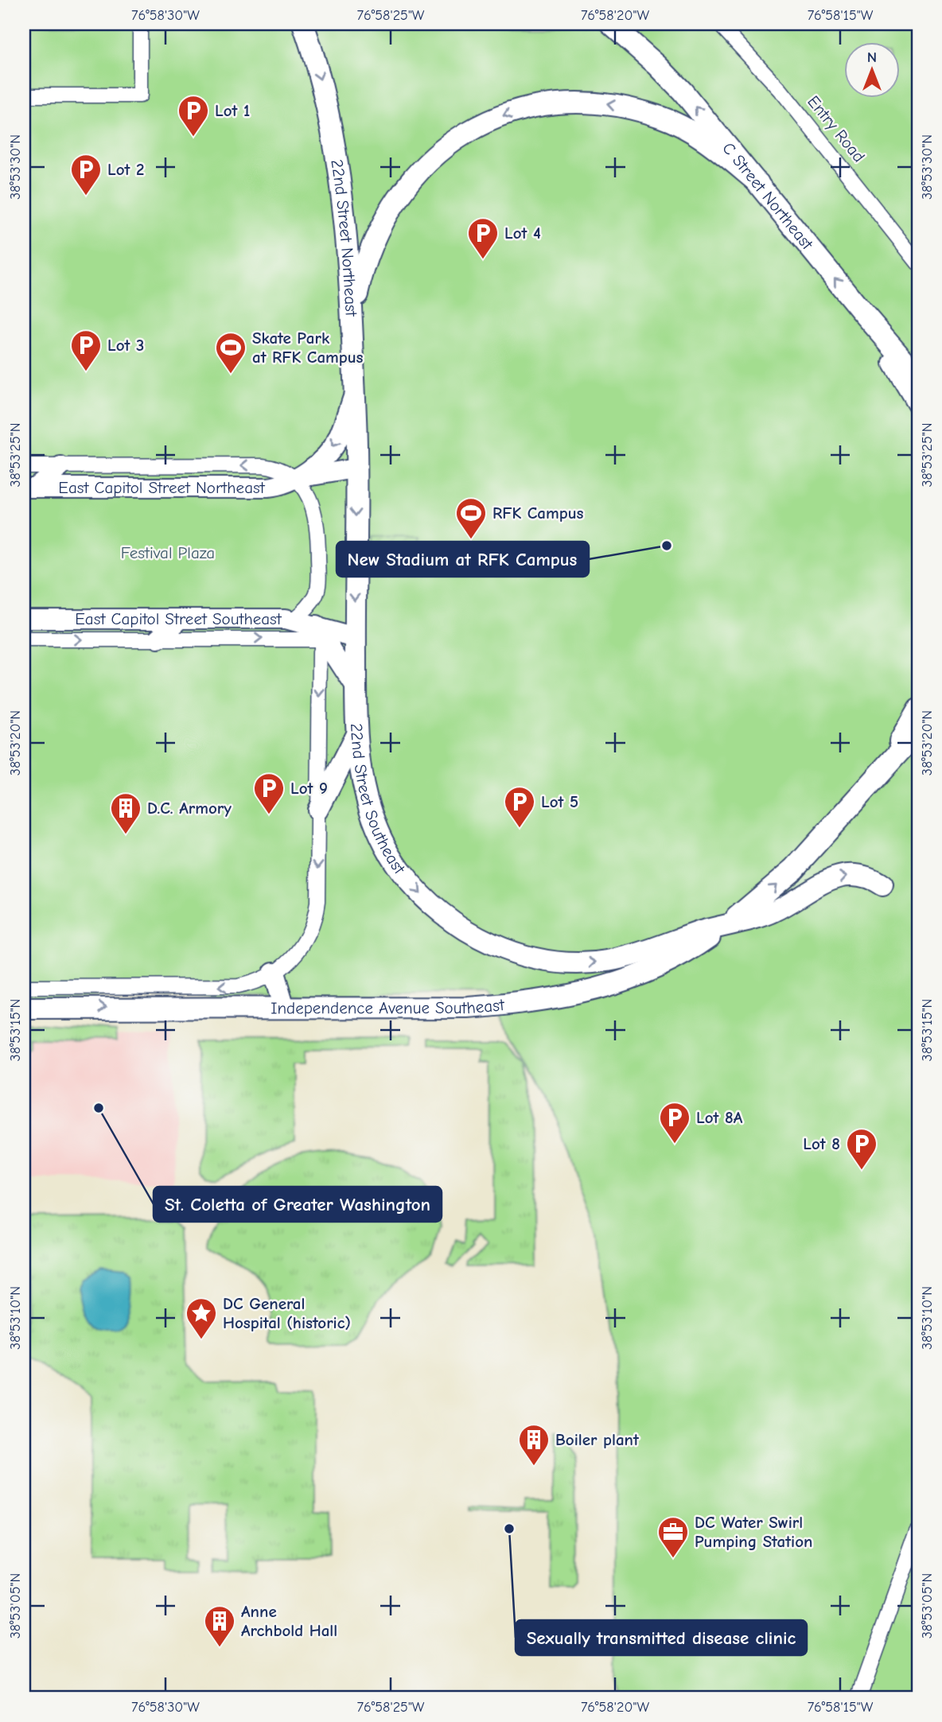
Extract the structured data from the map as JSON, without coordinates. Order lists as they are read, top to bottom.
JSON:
{
  "streets": {
    "main road": [
      "C Street Northeast",
      "22nd Street Northeast",
      "East Capitol Street Northeast",
      "East Capitol Street Southeast",
      "22nd Street Southeast",
      "Independence Avenue Southeast"
    ],
    "street": ["Entry Road"]
  },
  "crossings": [
    ["22nd Street Northeast", "East Capitol Street Northeast"],
    ["22nd Street Northeast", "22nd Street Southeast"],
    ["22nd Street Southeast", "Independence Avenue Southeast"]
  ],
  "one_way": ["C Street Northeast", "22nd Street Northeast", "22nd Street Southeast"],
  "parks": ["Festival Plaza"],
  "places": {
    "parking": [
      "Lot 1",
      "Lot 2",
      "Lot 4",
      "Lot 3",
      "Lot 9",
      "Lot 5",
      "Lot 8A",
      "Lot 8"
    ],
    "sports": ["Skate Park at RFK Campus", "RFK Campus"],
    "other": ["New Stadium at RFK Campus", "St. Coletta of Greater Washington", "Sexually transmitted disease clinic"],
    "building": ["D.C. Armory", "Boiler plant", "Anne Archbold Hall"],
    "place": ["DC General Hospital (historic)"],
    "office": ["DC Water Swirl Pumping Station"]
  },
  "north": "top",
  "coordinates": [
    "76°58'30\"W",
    "76°58'25\"W",
    "76°58'20\"W",
    "76°58'15\"W",
    "38°53'30\"N",
    "38°53'25\"N",
    "38°53'20\"N",
    "38°53'15\"N",
    "38°53'10\"N",
    "38°53'05\"N"
  ]
}
